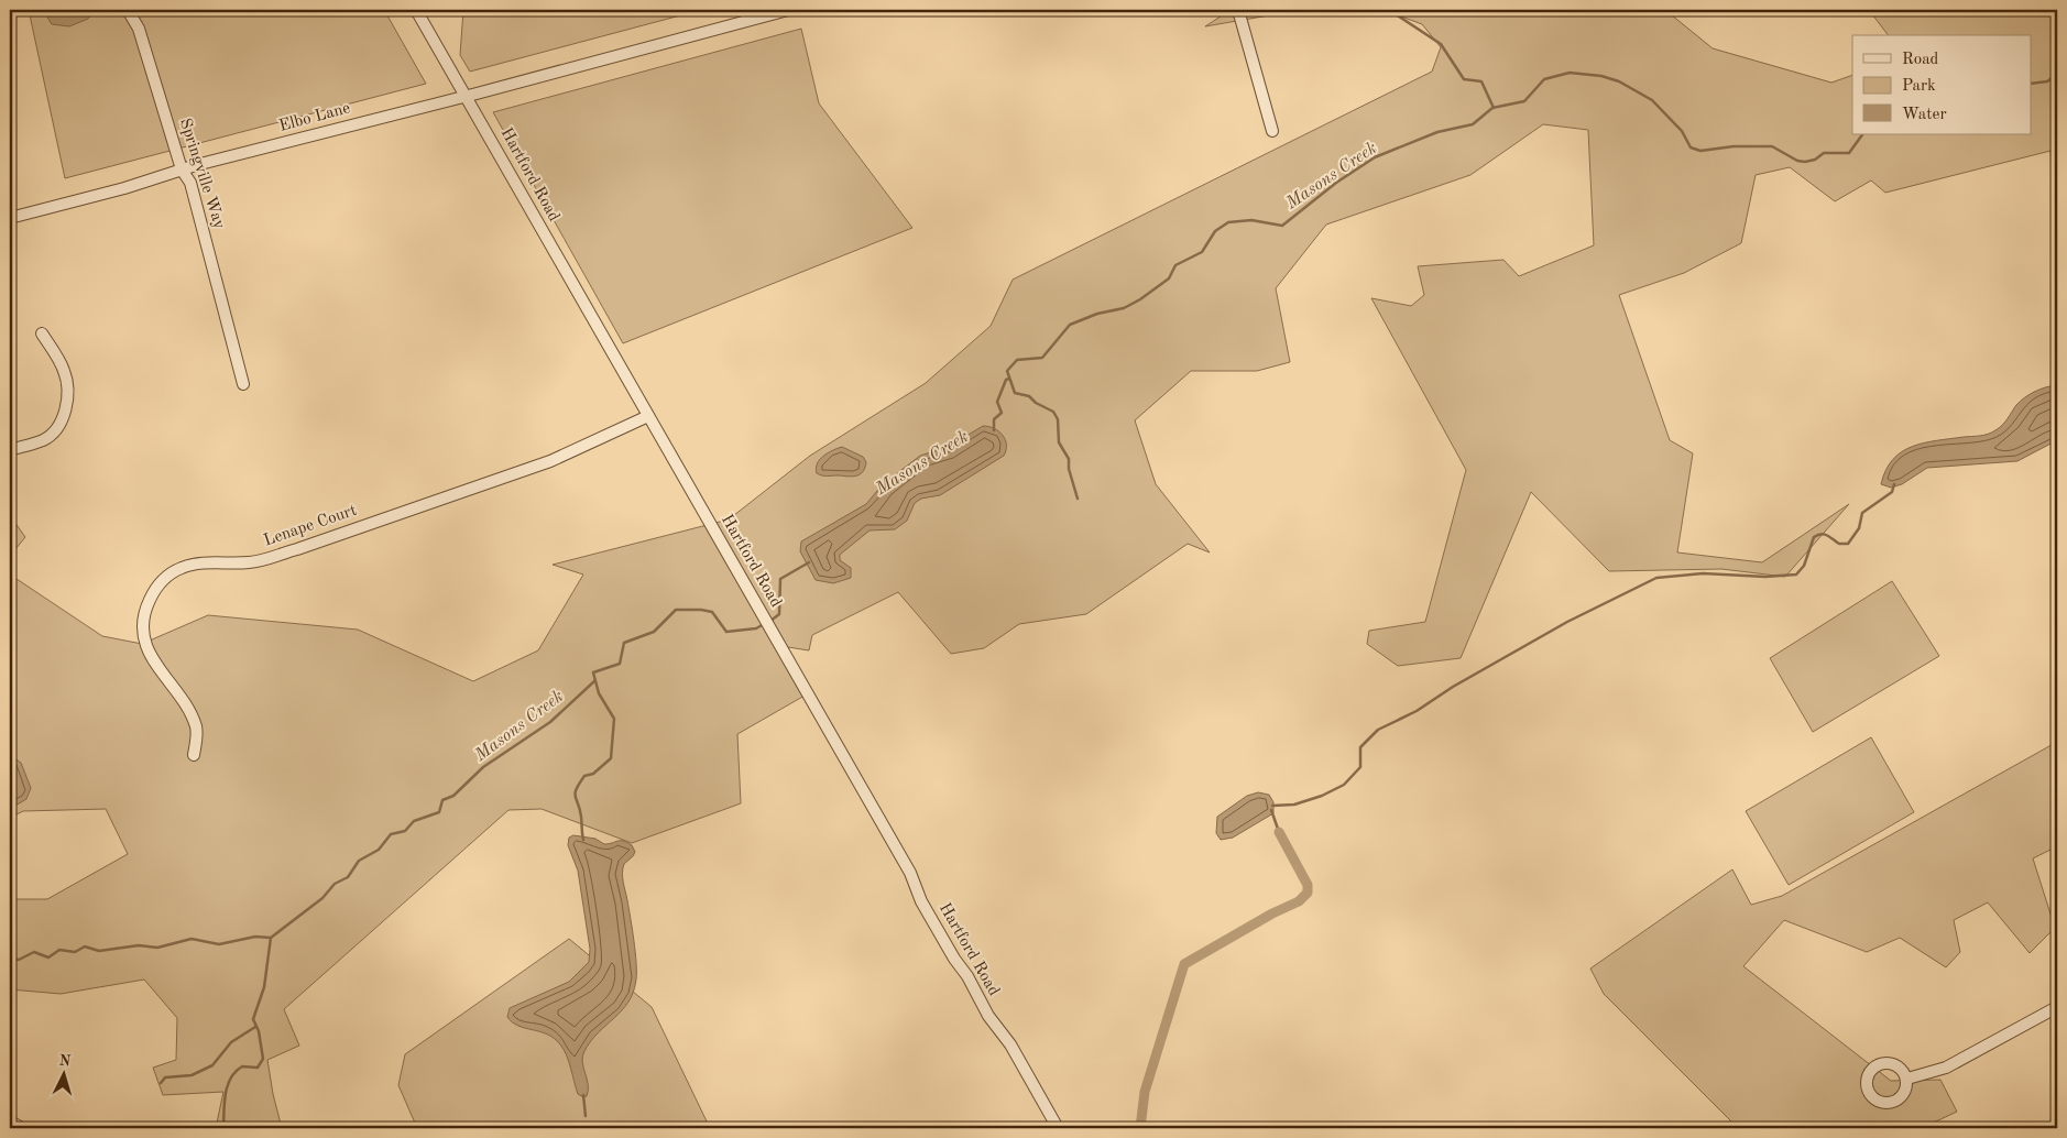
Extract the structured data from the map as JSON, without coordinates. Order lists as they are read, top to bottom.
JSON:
{
  "streets": {
    "street": [
      "Elbo Lane",
      "Springville Way",
      "Hartford Road",
      "Lenape Court"
    ]
  },
  "crossings": [
    ["Elbo Lane", "Springville Way"],
    ["Elbo Lane", "Hartford Road"],
    ["Hartford Road", "Lenape Court"]
  ],
  "water": ["Masons Creek"],
  "legend": ["Road", "Park", "Water"],
  "north": "top"
}
